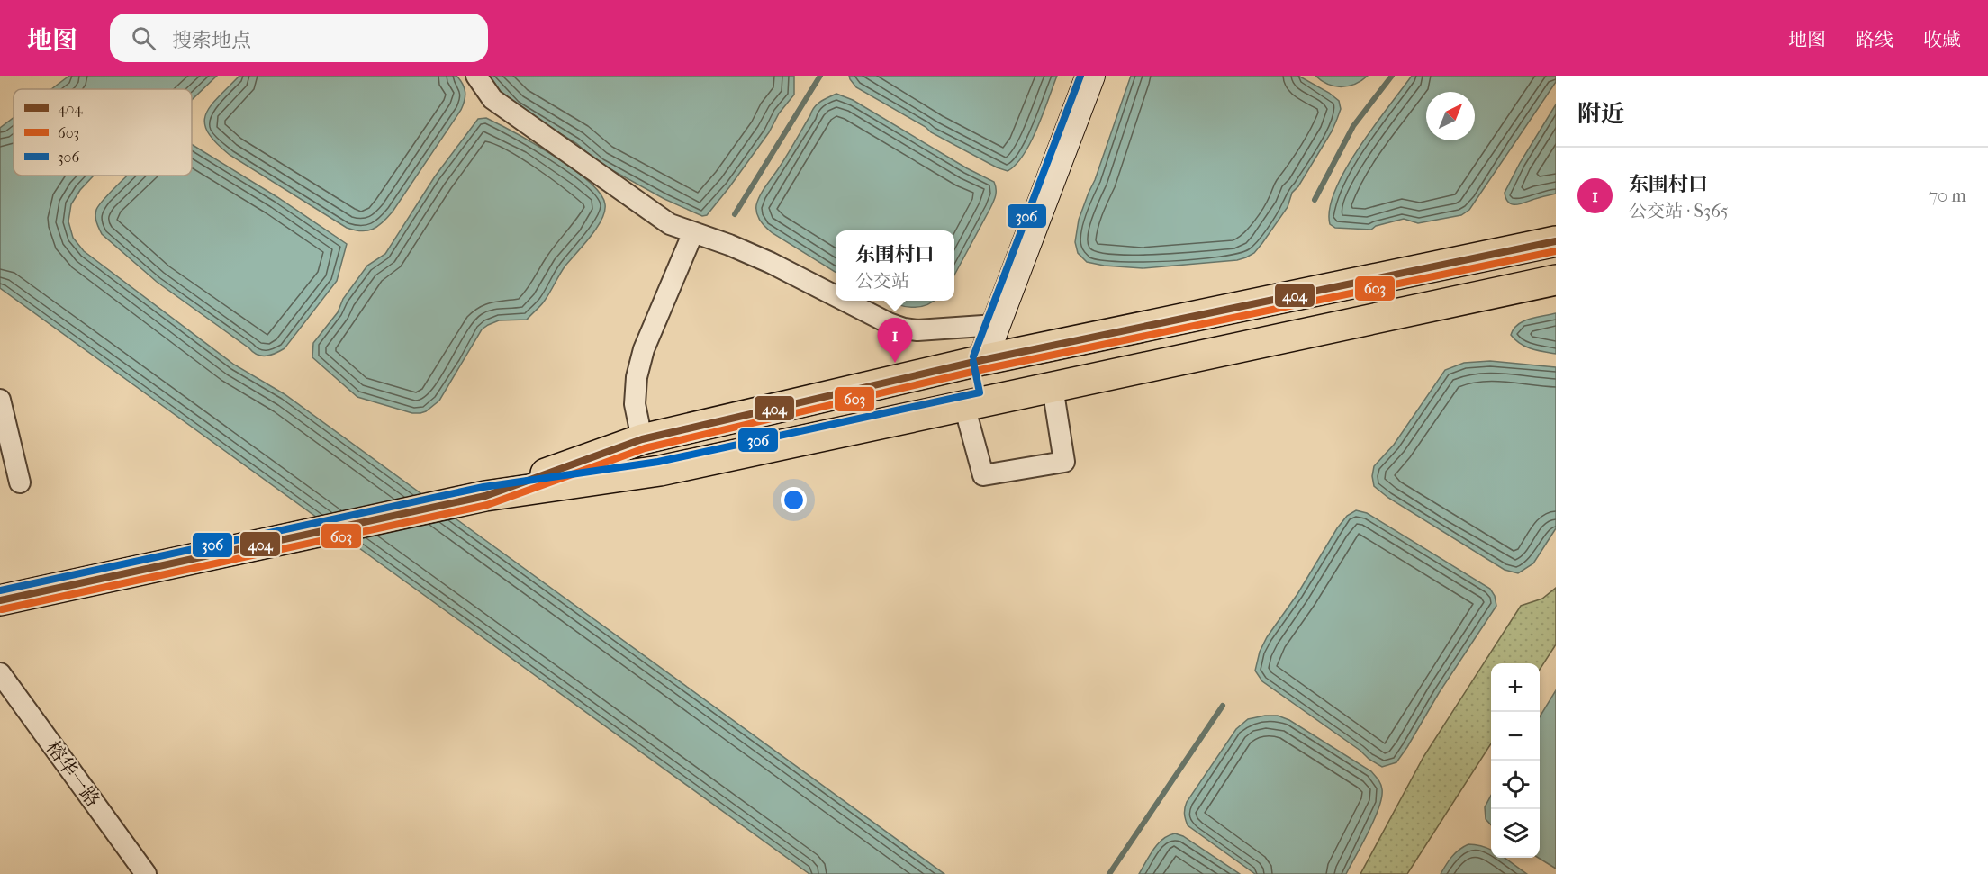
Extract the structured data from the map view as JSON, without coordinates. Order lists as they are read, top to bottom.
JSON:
{
  "streets": {
    "street": ["榕华一路"]
  },
  "lines": ["transit line 306", "transit line 404", "transit line 603"],
  "legend": ["404", "603", "306"],
  "north": "top right",
  "page": {
    "header": "地图",
    "search": "搜索地点",
    "nav": ["地图", "路线", "收藏"],
    "heading": "附近",
    "list": [
      {
        "mark": "1",
        "name": "东围村口",
        "note": "公交站 · S365",
        "value": "70 m"
      }
    ],
    "popup": ["东围村口", "公交站"],
    "pins": "1",
    "map_buttons": ["+", "−"]
  }
}
